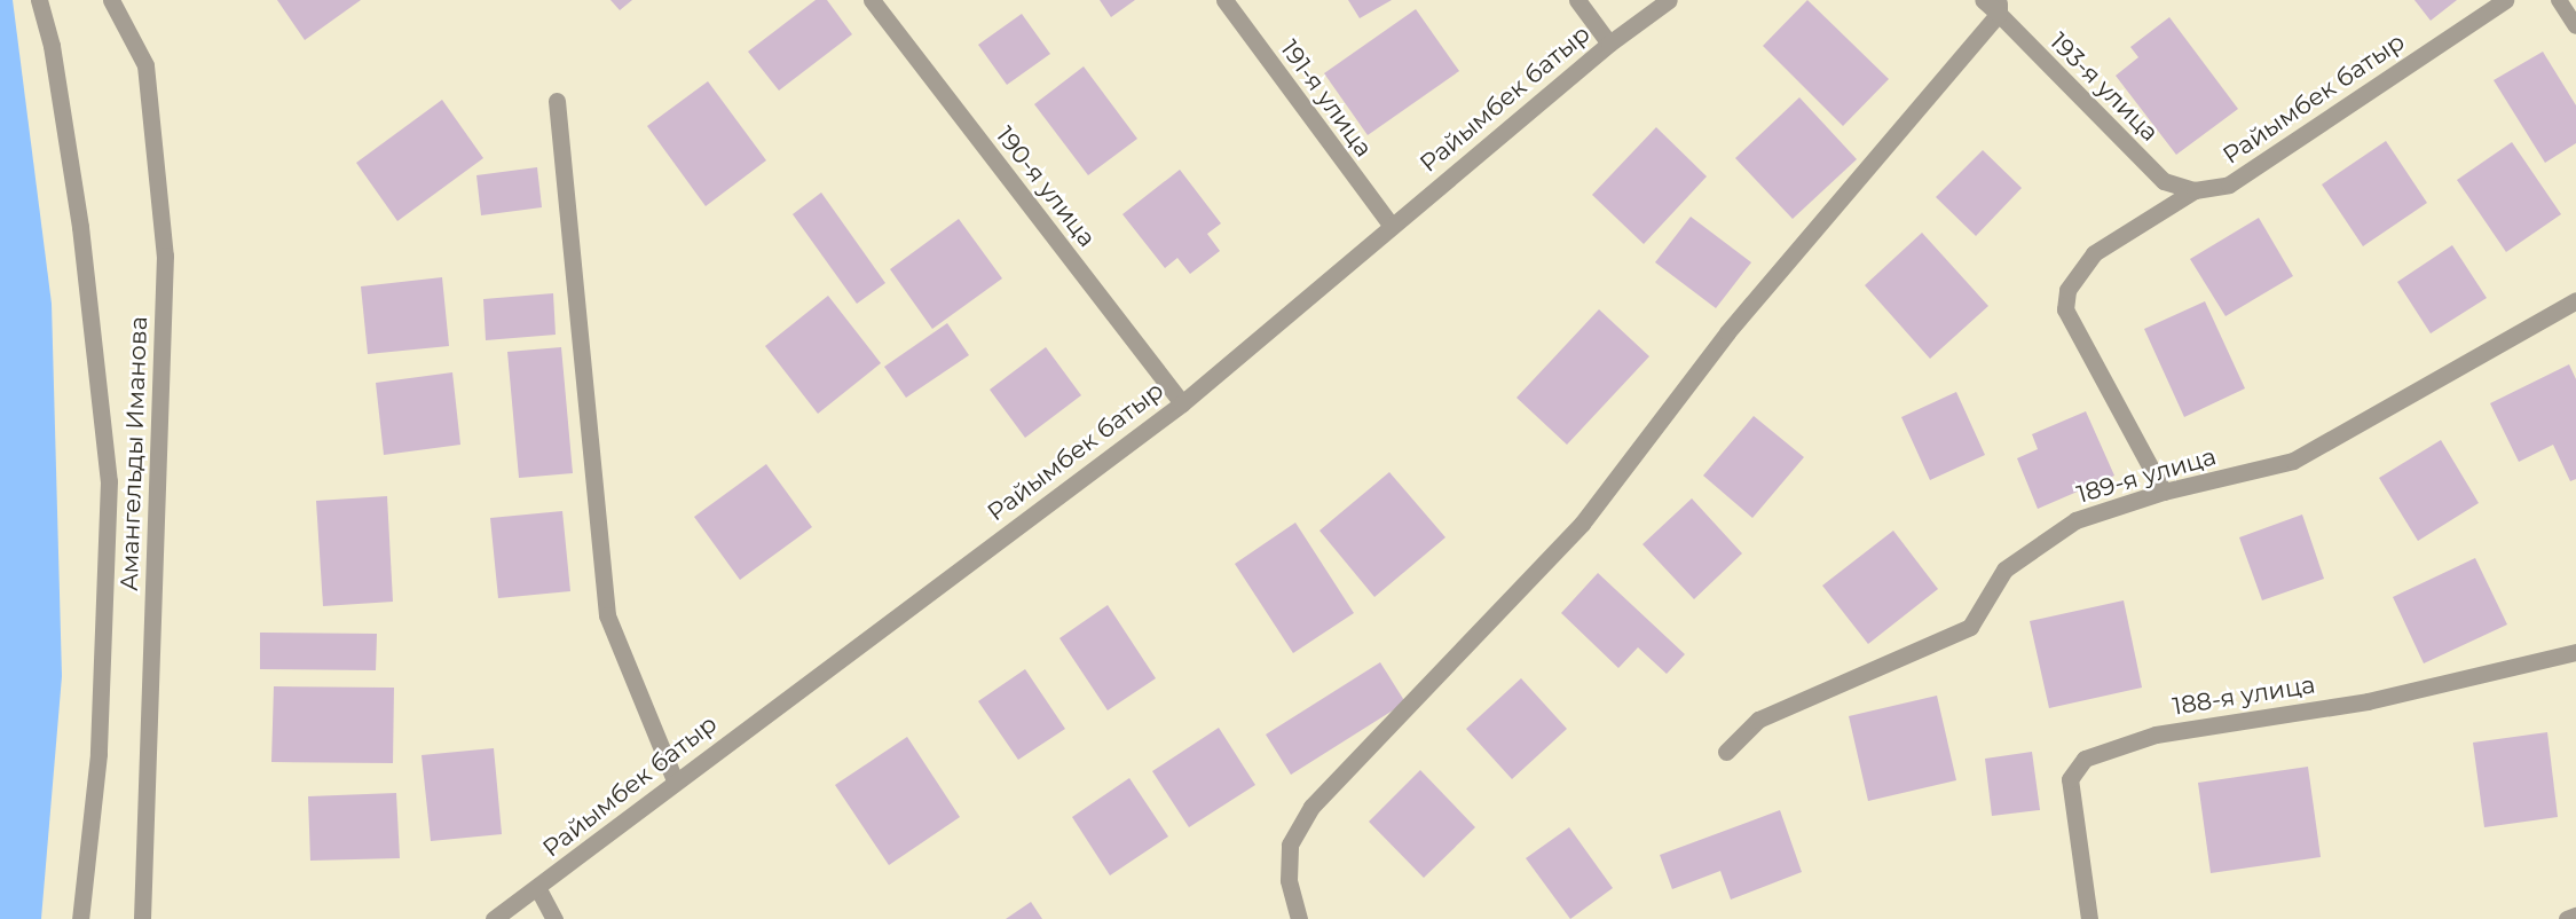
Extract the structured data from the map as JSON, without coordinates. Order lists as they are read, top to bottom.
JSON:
{
  "streets": {
    "street": [
      "193-я улица",
      "191-я улица",
      "Райымбек батыр",
      "190-я улица",
      "Амангельды Иманова",
      "189-я улица",
      "188-я улица"
    ]
  },
  "crossings": [
    ["193-я улица", "Райымбек батыр"],
    ["191-я улица", "Райымбек батыр"],
    ["Райымбек батыр", "190-я улица"],
    ["Райымбек батыр", "189-я улица"]
  ]
}
